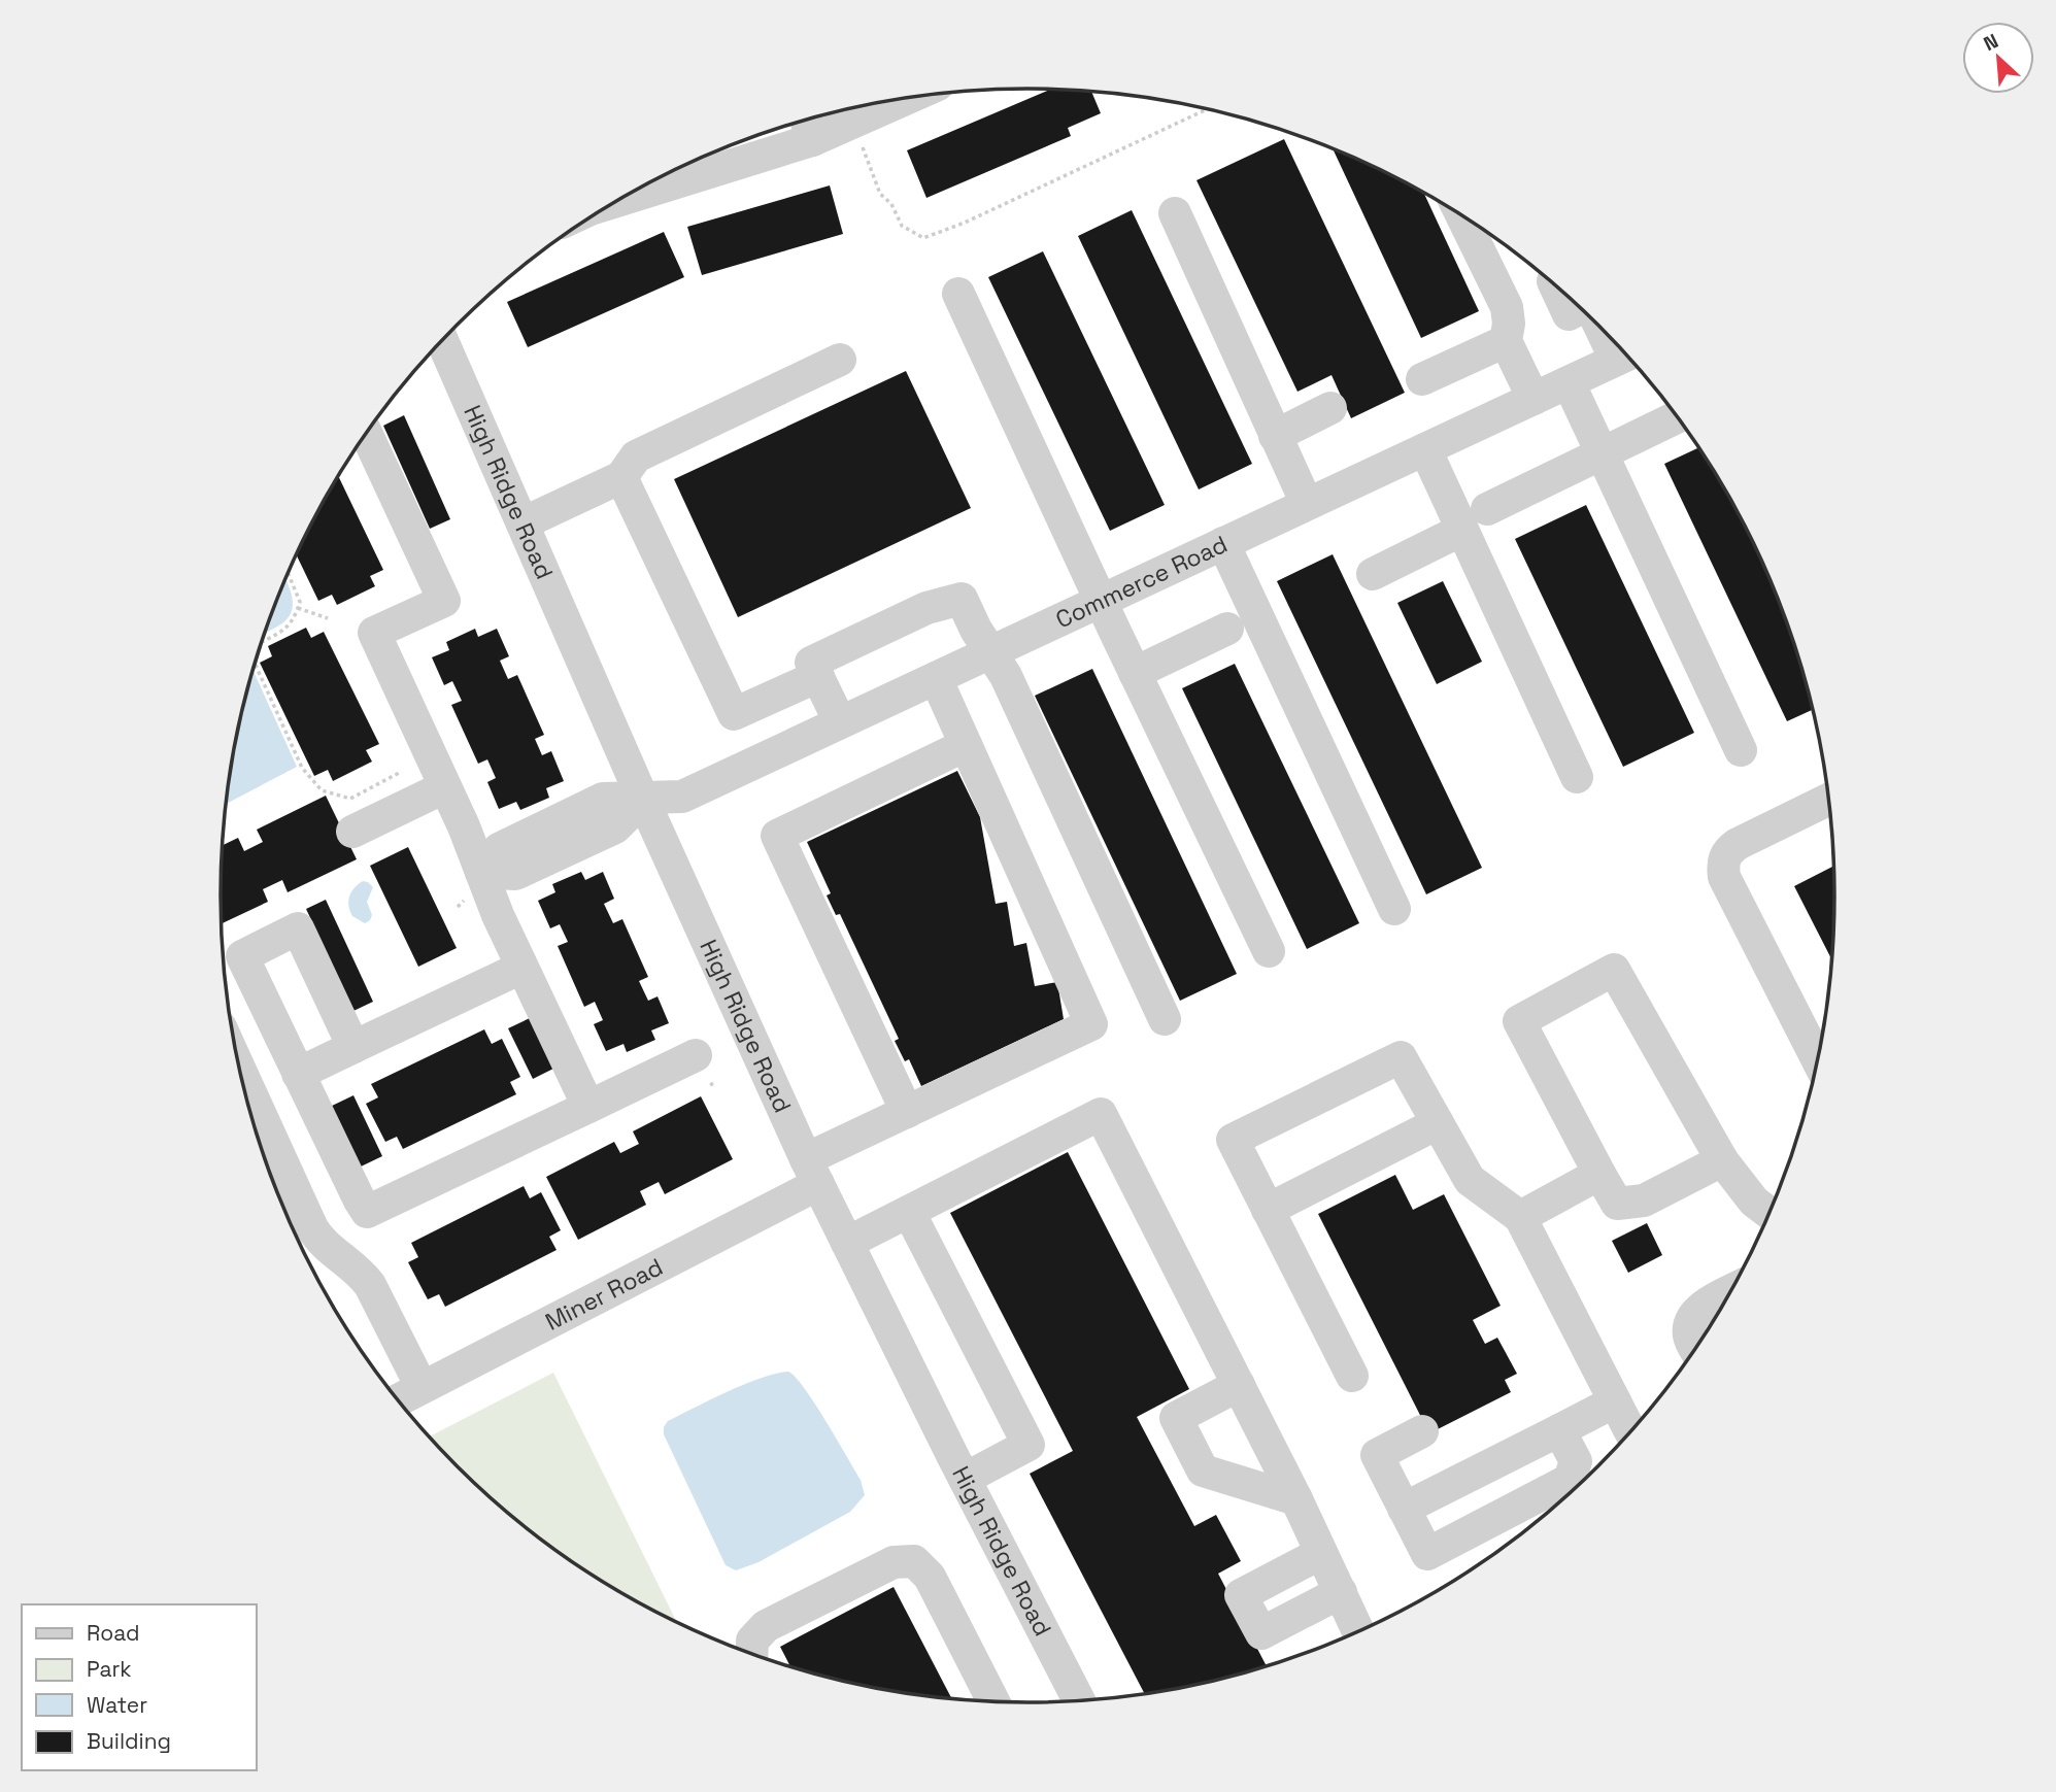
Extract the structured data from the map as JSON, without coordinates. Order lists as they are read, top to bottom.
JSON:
{
  "streets": {
    "street": ["High Ridge Road", "Commerce Road", "Miner Road"]
  },
  "crossings": [
    ["High Ridge Road", "Commerce Road"],
    ["High Ridge Road", "Miner Road"]
  ],
  "legend": [
    "Road",
    "Park",
    "Water",
    "Building"
  ],
  "north": "top left"
}
